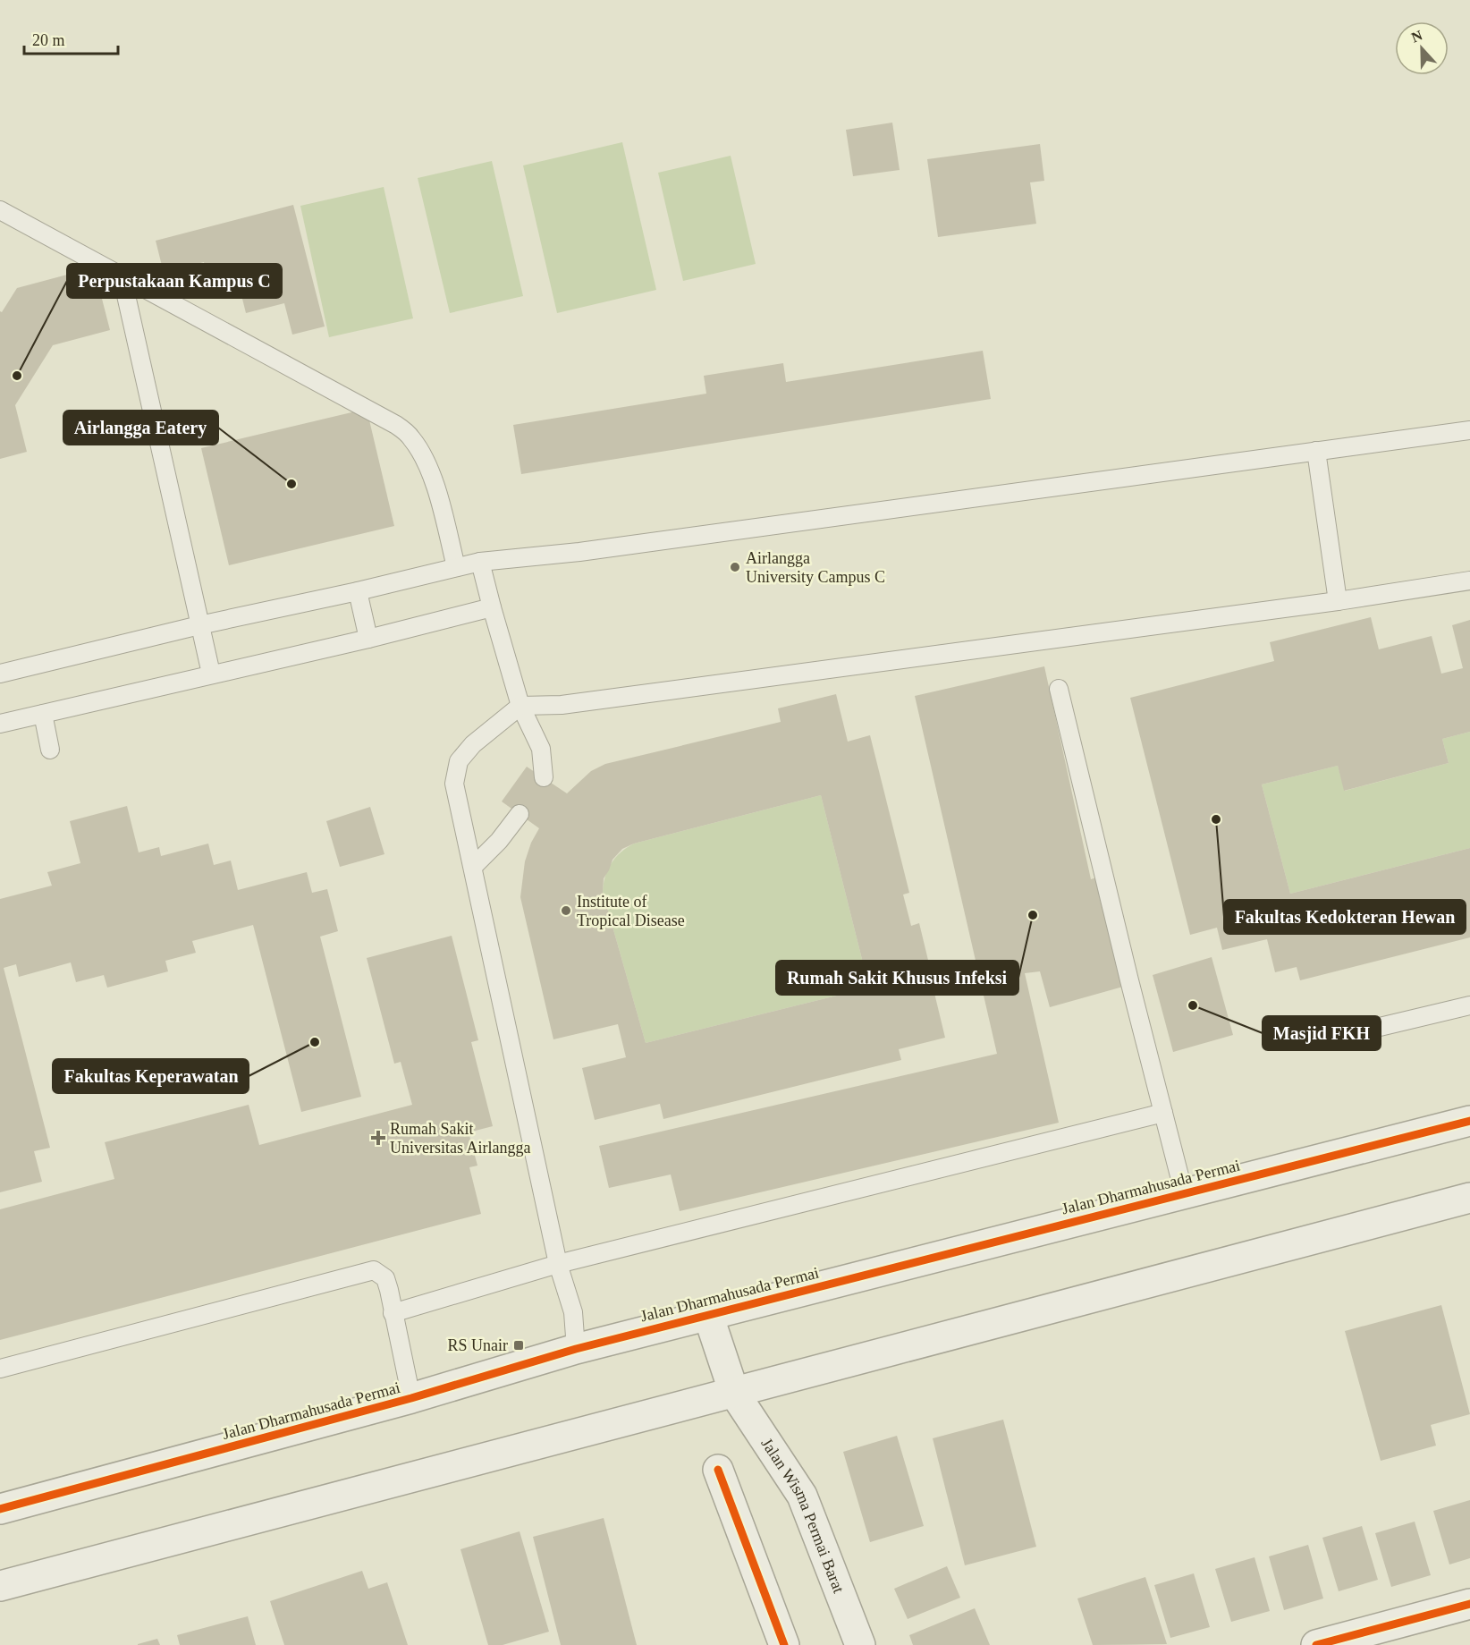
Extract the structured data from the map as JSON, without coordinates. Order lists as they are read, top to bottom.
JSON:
{
  "streets": {
    "street": ["Jalan Dharmahusada Permai", "Jalan Wisma Permai Barat"]
  },
  "crossings": [
    ["Jalan Dharmahusada Permai", "Jalan Wisma Permai Barat"]
  ],
  "places": {
    "other": [
      "Perpustakaan Kampus C",
      "Airlangga Eatery",
      "Airlangga University Campus C",
      "Fakultas Kedokteran Hewan",
      "Institute of Tropical Disease",
      "Rumah Sakit Khusus Infeksi",
      "Masjid FKH",
      "Fakultas Keperawatan"
    ],
    "health": ["Rumah Sakit Universitas Airlangga"],
    "transit": ["RS Unair"]
  },
  "scale_bar": "20 m",
  "north": "top"
}
